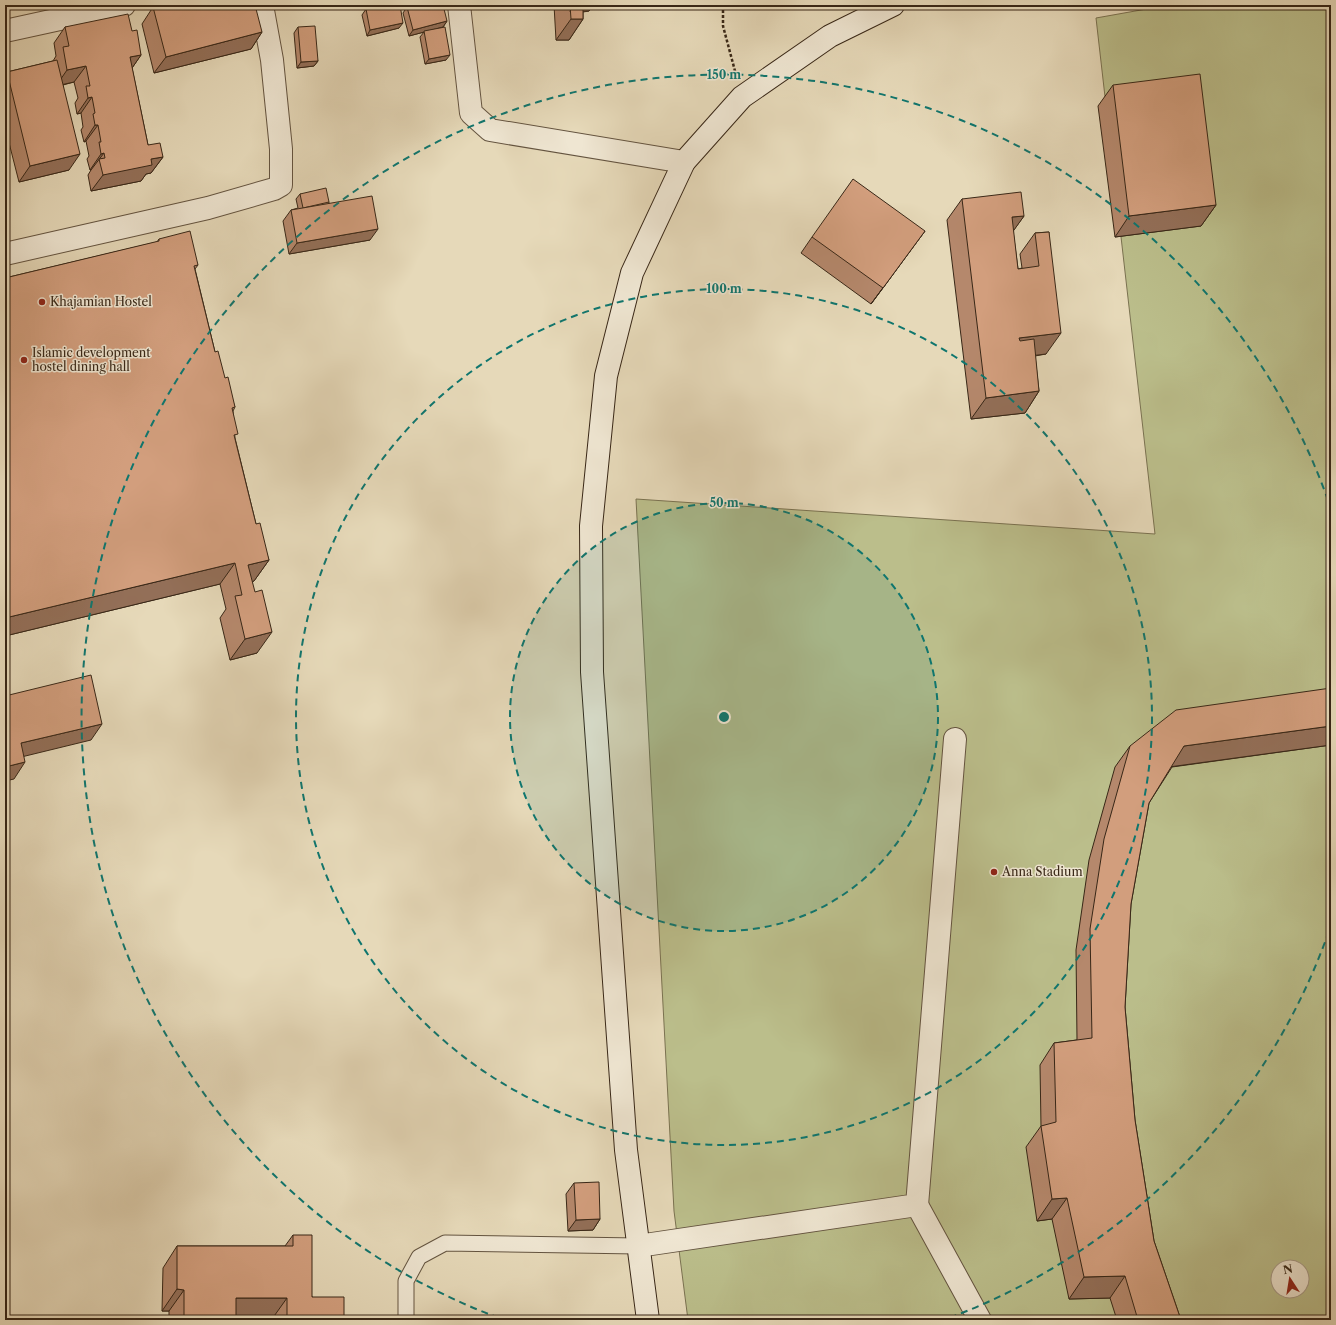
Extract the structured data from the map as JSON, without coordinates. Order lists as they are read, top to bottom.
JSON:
{
  "places": ["Khajamian Hostel", "Islamic development hostel dining hall", "Anna Stadium"],
  "north": "top",
  "rings": ["150 m", "100 m", "50 m"]
}
